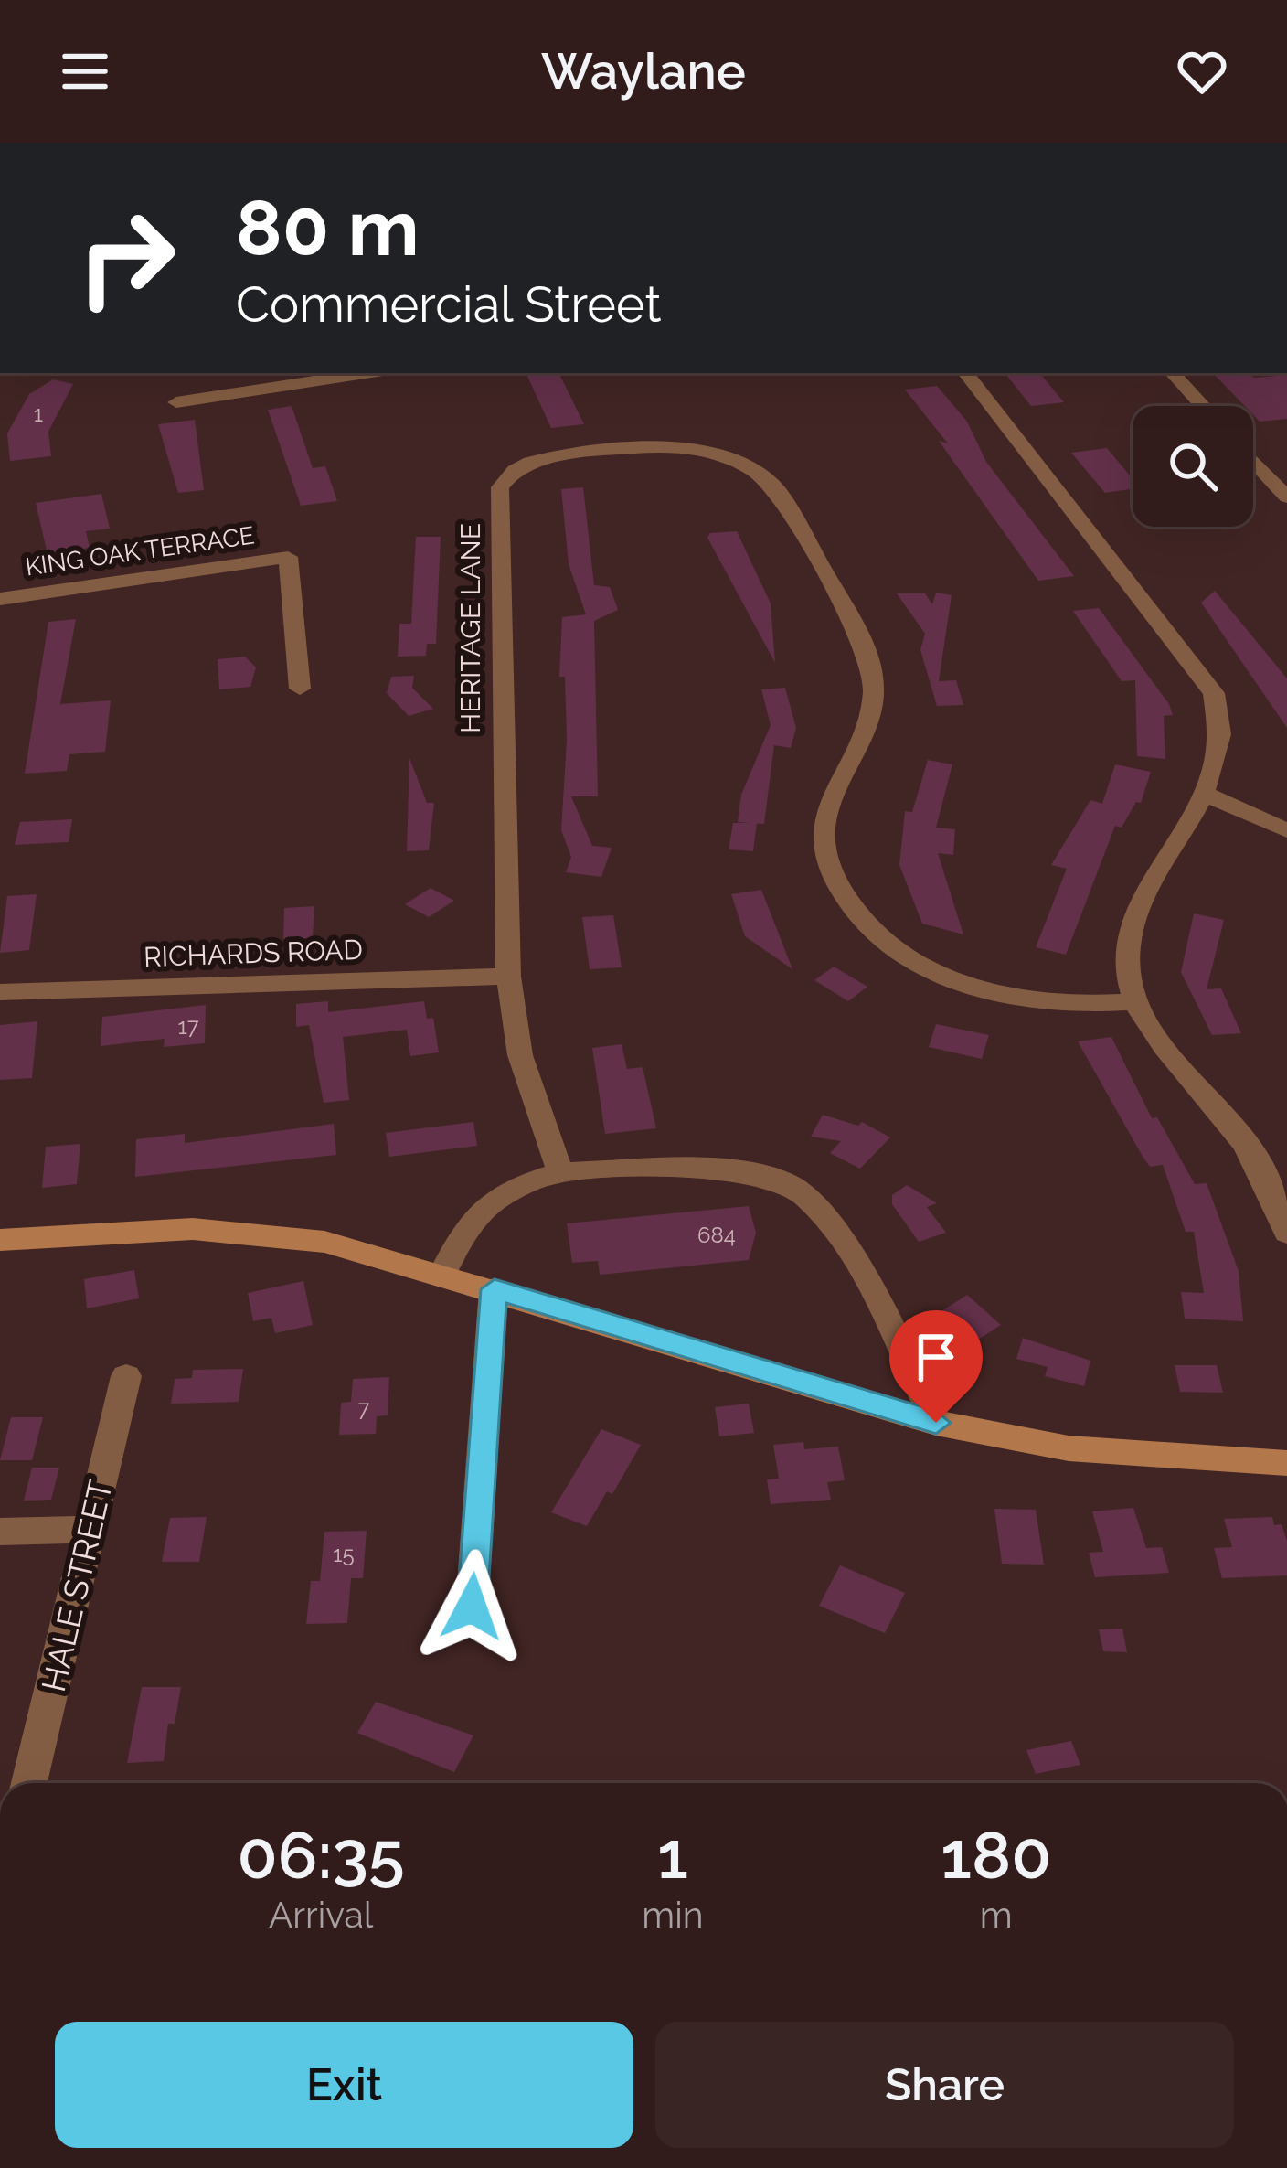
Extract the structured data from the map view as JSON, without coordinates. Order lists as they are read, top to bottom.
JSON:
{
  "streets": {
    "street": [
      "KING OAK TERRACE",
      "HERITAGE LANE",
      "RICHARDS ROAD",
      "HALE STREET"
    ]
  },
  "crossings": [
    ["HERITAGE LANE", "RICHARDS ROAD"]
  ],
  "house_numbers": [
    "1",
    "17",
    "684",
    "7",
    "15"
  ],
  "page": {
    "header": "Waylane",
    "turn": ["80 m", "Commercial Street"],
    "eta": [
      "06:35",
      "Arrival",
      "1",
      "min",
      "180",
      "m"
    ],
    "buttons": ["Exit", "Share"]
  }
}
